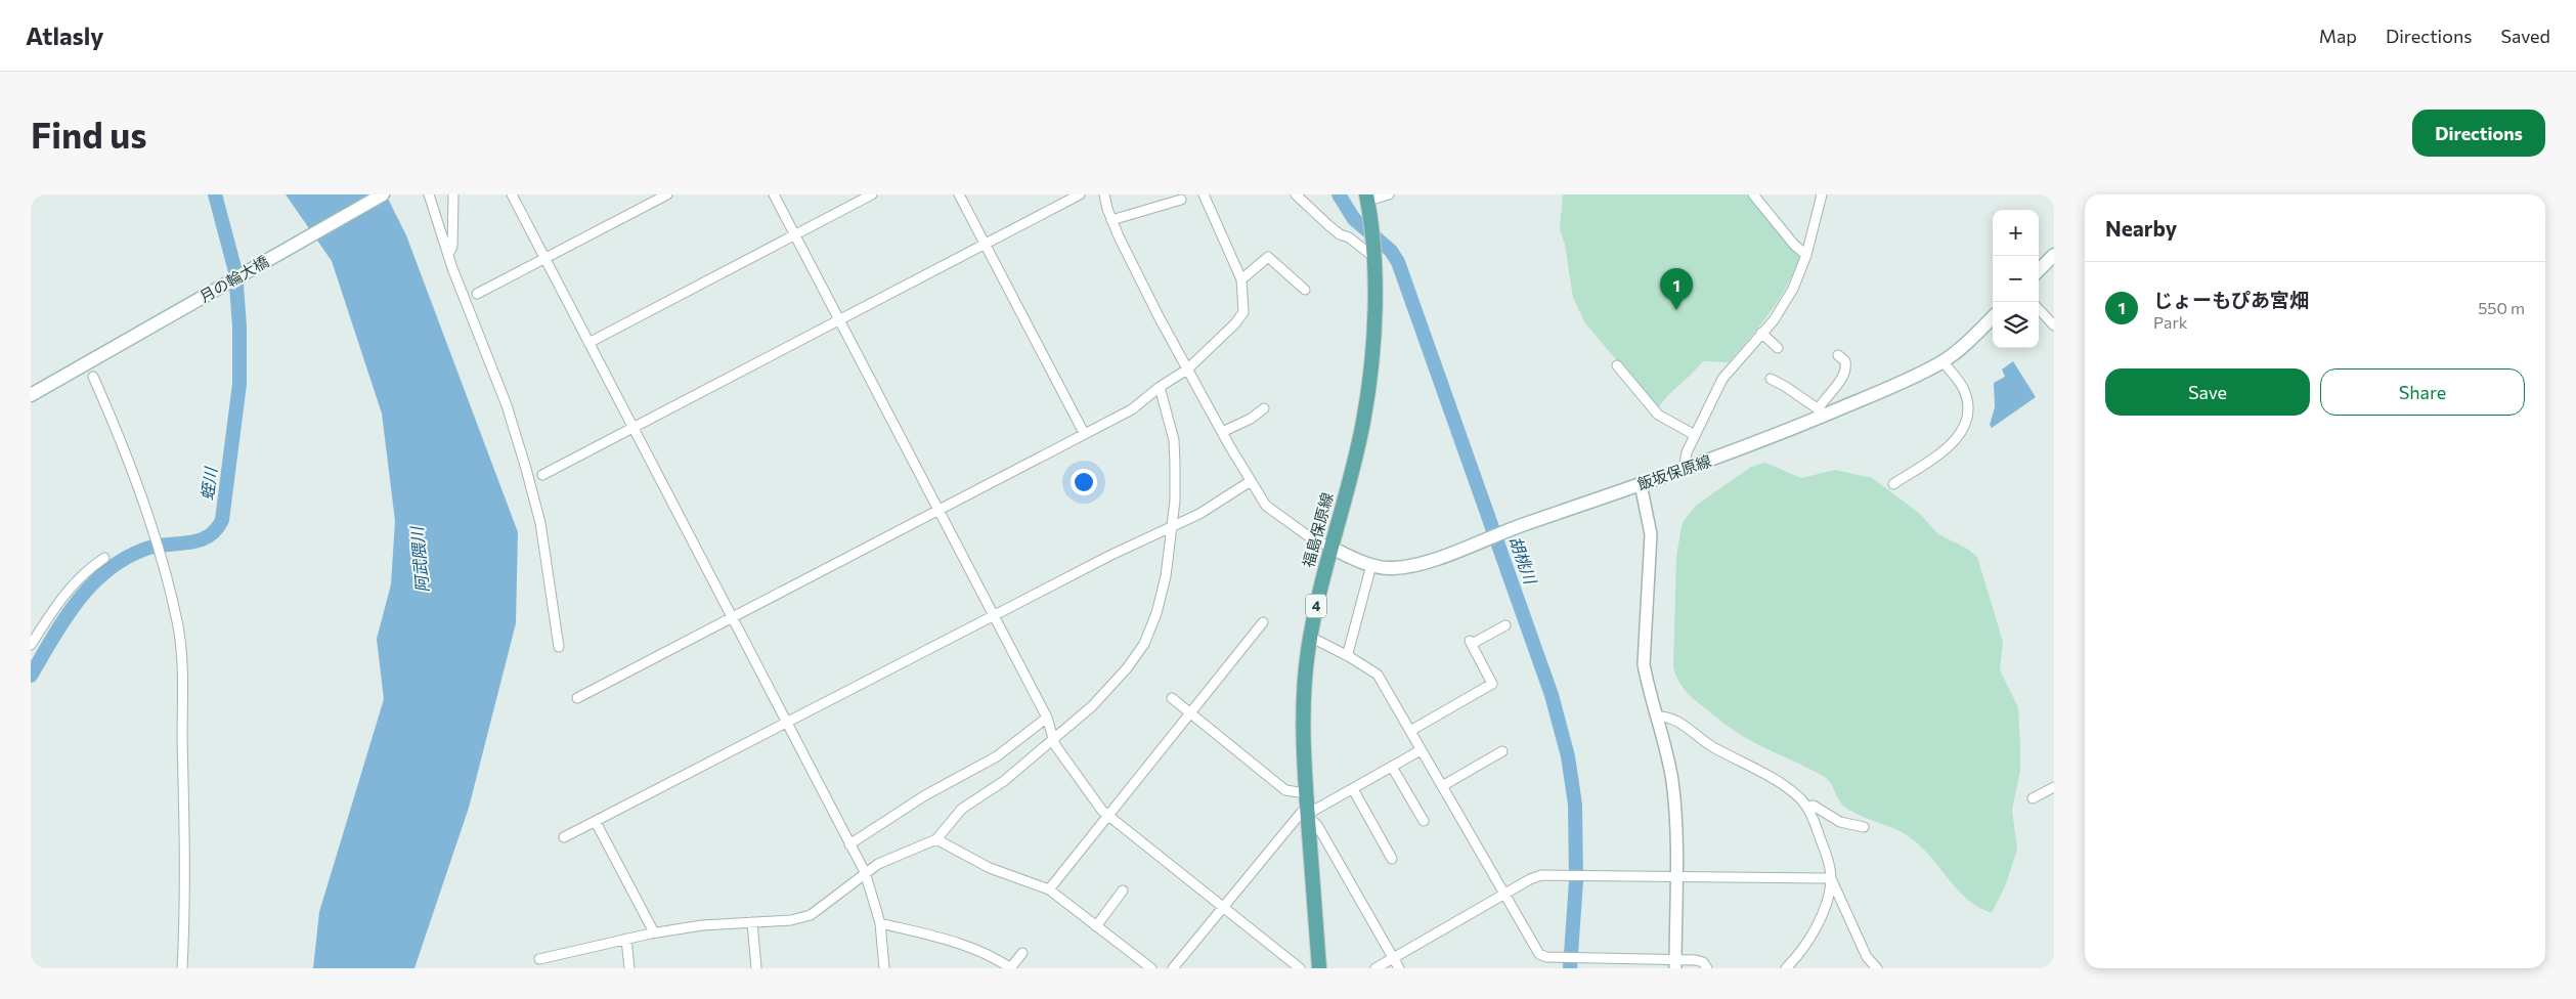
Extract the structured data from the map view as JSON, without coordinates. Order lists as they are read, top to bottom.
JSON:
{
  "streets": {
    "main road": [
      "月の輪大橋",
      "飯坂保原線",
      "福島保原線",
      "4"
    ]
  },
  "crossings": [
    ["飯坂保原線", "福島保原線"]
  ],
  "water": ["蛭川", "阿武隈川", "胡桃川"],
  "page": {
    "header": "Atlasly",
    "nav": ["Map", "Directions", "Saved"],
    "buttons": [
      "Directions",
      ["Save", "Share"]
    ],
    "title": "Find us",
    "heading": "Nearby",
    "map_buttons": ["+", "−"],
    "list": [
      {
        "mark": "1",
        "name": "じょーもぴあ宮畑",
        "note": "Park",
        "value": "550 m"
      }
    ],
    "pins": "1"
  }
}
